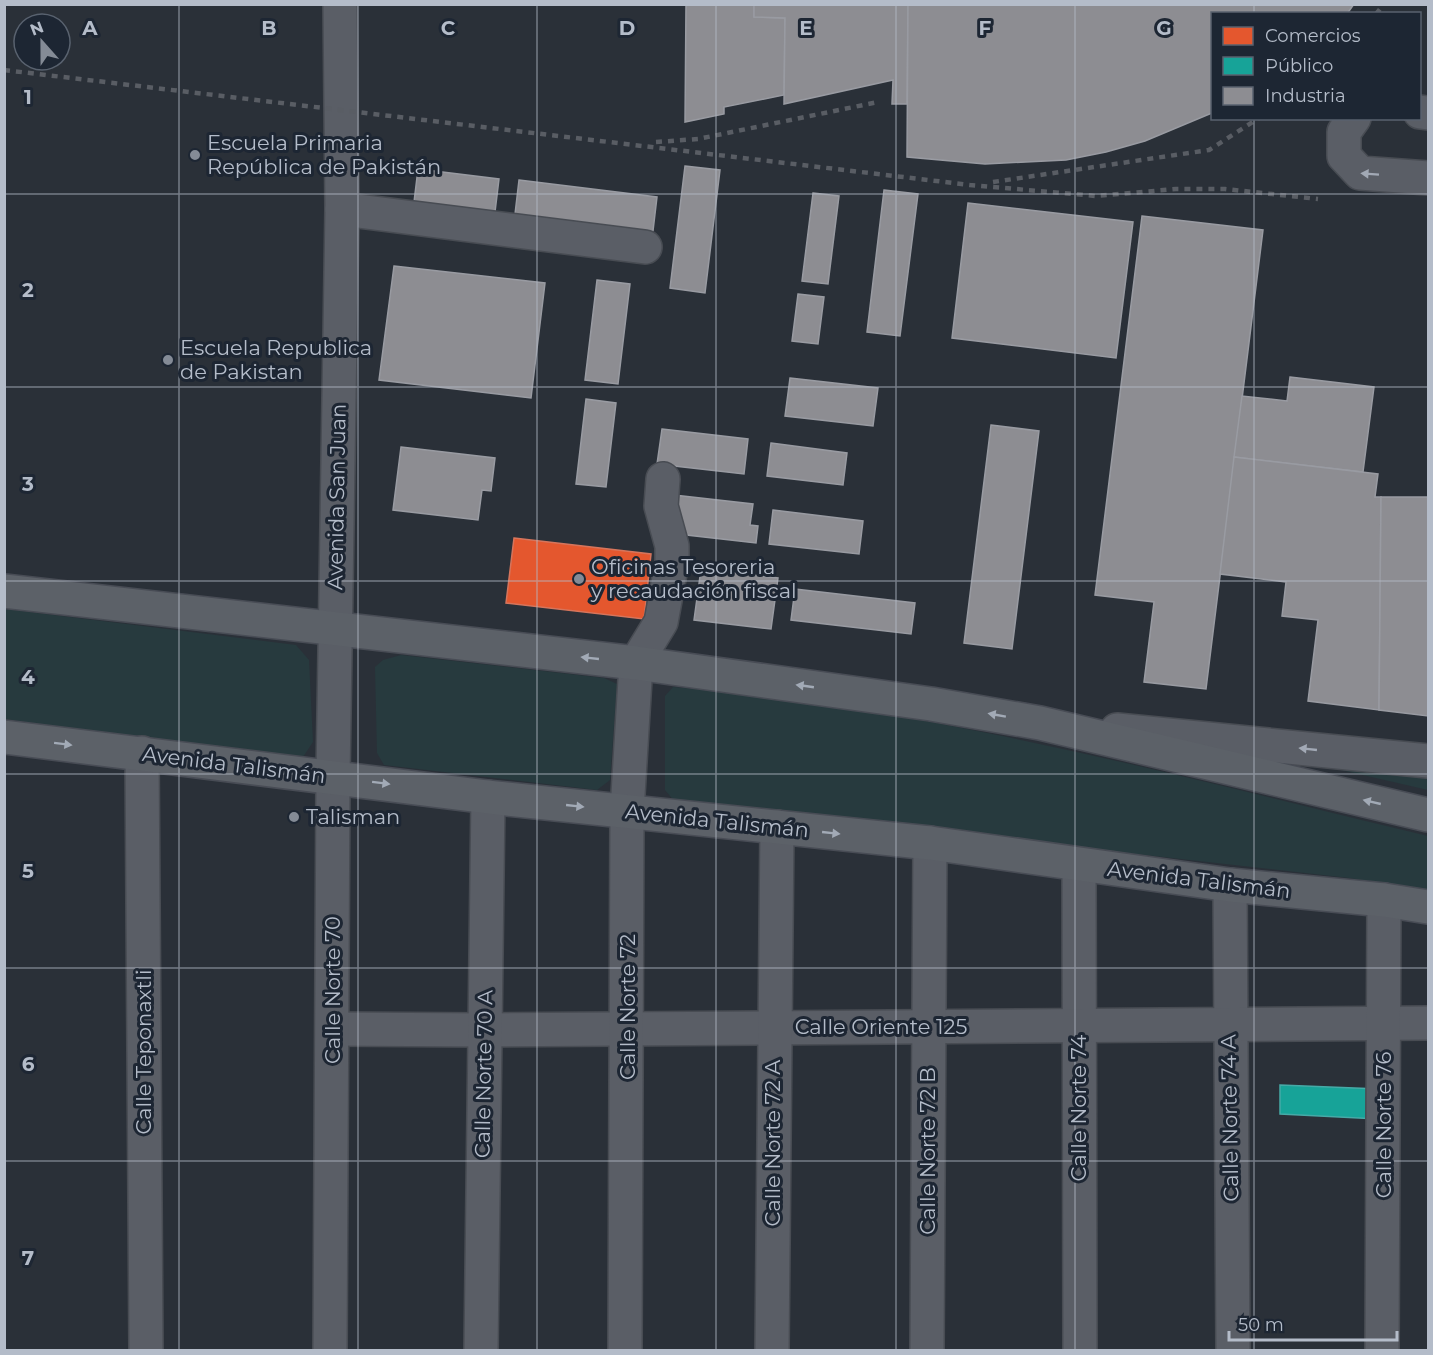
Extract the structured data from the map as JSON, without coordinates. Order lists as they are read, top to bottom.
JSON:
{
  "streets": {
    "main road": ["Avenida Talismán"],
    "street": [
      "Avenida San Juan",
      "Calle Norte 70",
      "Calle Norte 72",
      "Calle Oriente 125",
      "Calle Teponaxtli",
      "Calle Norte 70 A",
      "Calle Norte 74",
      "Calle Norte 74 A",
      "Calle Norte 76",
      "Calle Norte 72 A",
      "Calle Norte 72 B"
    ]
  },
  "crossings": [
    ["Avenida San Juan", "Calle Norte 70"],
    ["Avenida Talismán", "Calle Norte 70"],
    ["Avenida Talismán", "Calle Norte 72"],
    ["Avenida Talismán", "Calle Teponaxtli"],
    ["Avenida Talismán", "Calle Norte 70 A"],
    ["Avenida Talismán", "Calle Norte 74"],
    ["Avenida Talismán", "Calle Norte 74 A"],
    ["Avenida Talismán", "Calle Norte 76"],
    ["Avenida Talismán", "Calle Norte 72 A"],
    ["Avenida Talismán", "Calle Norte 72 B"],
    ["Calle Norte 70", "Calle Oriente 125"],
    ["Calle Norte 72", "Calle Oriente 125"],
    ["Calle Oriente 125", "Calle Norte 70 A"],
    ["Calle Oriente 125", "Calle Norte 74"],
    ["Calle Oriente 125", "Calle Norte 74 A"],
    ["Calle Oriente 125", "Calle Norte 76"],
    ["Calle Oriente 125", "Calle Norte 72 A"],
    ["Calle Oriente 125", "Calle Norte 72 B"]
  ],
  "places": [
    "Escuela Primaria República de Pakistán",
    "Escuela Republica de Pakistan",
    "Oficinas Tesoreria y recaudación fiscal",
    "Talisman"
  ],
  "legend": ["Comercios", "Público", "Industria"],
  "scale_bar": "50 m",
  "north": "top",
  "grid": {
    "columns": [
      "A",
      "B",
      "C",
      "D",
      "E",
      "F",
      "G"
    ],
    "rows": [
      "1",
      "2",
      "3",
      "4",
      "5",
      "6",
      "7"
    ]
  }
}
